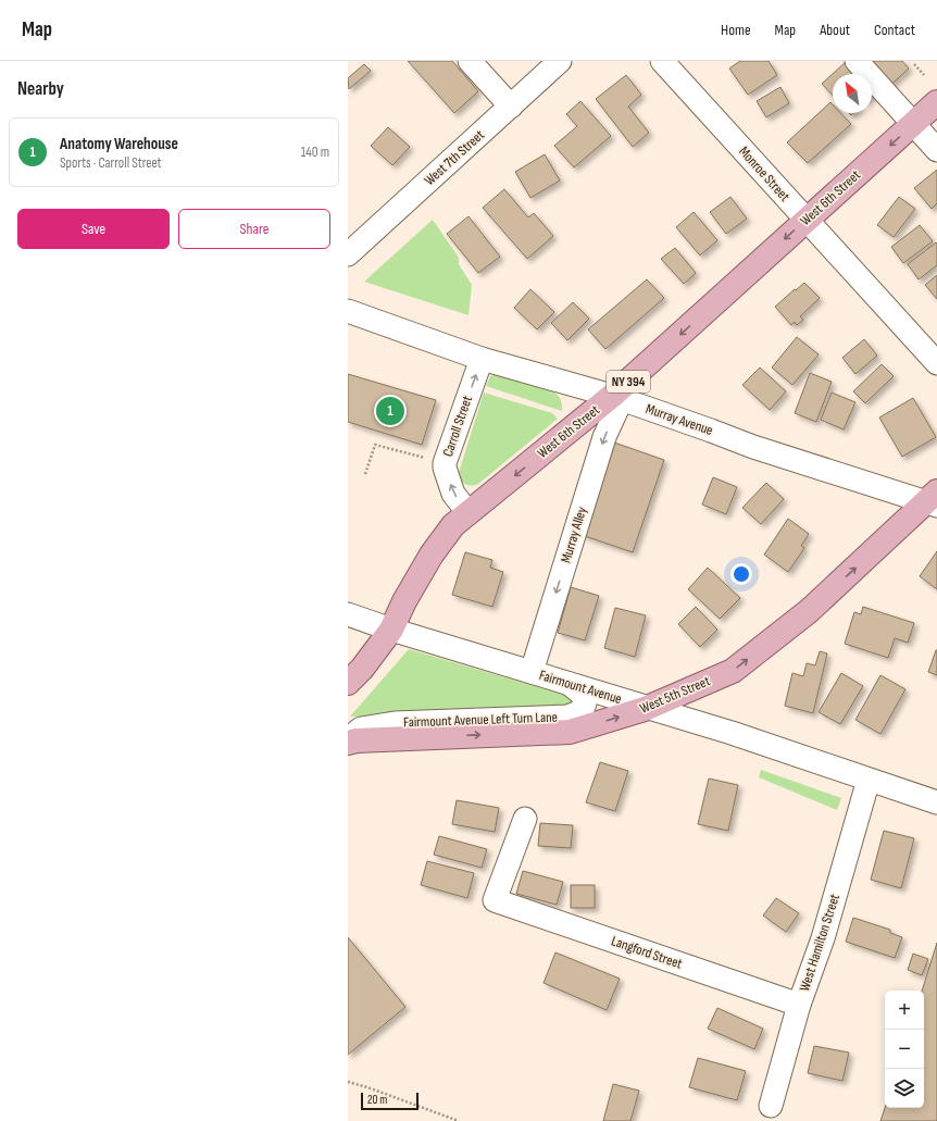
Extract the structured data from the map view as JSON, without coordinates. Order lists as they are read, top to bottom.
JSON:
{
  "streets": {
    "main road": ["West 6th Street", "NY 394", "West 5th Street"],
    "street": [
      "West 7th Street",
      "Monroe Street",
      "Murray Avenue",
      "Carroll Street",
      "Murray Alley",
      "Fairmount Avenue",
      "Fairmount Avenue Left Turn Lane",
      "West Hamilton Street",
      "Langford Street"
    ]
  },
  "crossings": [
    ["Monroe Street", "West 6th Street"],
    ["West 6th Street", "Murray Avenue"],
    ["West 6th Street", "Carroll Street"],
    ["West 6th Street", "Murray Alley"],
    ["West 6th Street", "Fairmount Avenue"],
    ["Murray Avenue", "Carroll Street"],
    ["Murray Avenue", "Murray Alley"],
    ["Murray Avenue", "West 5th Street"],
    ["Murray Alley", "Fairmount Avenue"],
    ["Fairmount Avenue", "West 5th Street"],
    ["Fairmount Avenue", "Fairmount Avenue Left Turn Lane"],
    ["Fairmount Avenue", "West Hamilton Street"],
    ["West Hamilton Street", "Langford Street"]
  ],
  "one_way": [
    "West 6th Street",
    "Carroll Street",
    "Murray Alley",
    "West 5th Street"
  ],
  "scale_bar": "20 m",
  "north": "top left",
  "page": {
    "header": "Map",
    "nav": [
      "Home",
      "Map",
      "About",
      "Contact"
    ],
    "heading": "Nearby",
    "list": [
      {
        "mark": "1",
        "name": "Anatomy Warehouse",
        "note": "Sports · Carroll Street",
        "value": "140 m"
      }
    ],
    "buttons": ["Save", "Share"],
    "pins": "1",
    "map_buttons": ["+", "−"],
    "scale": "20 m"
  }
}
